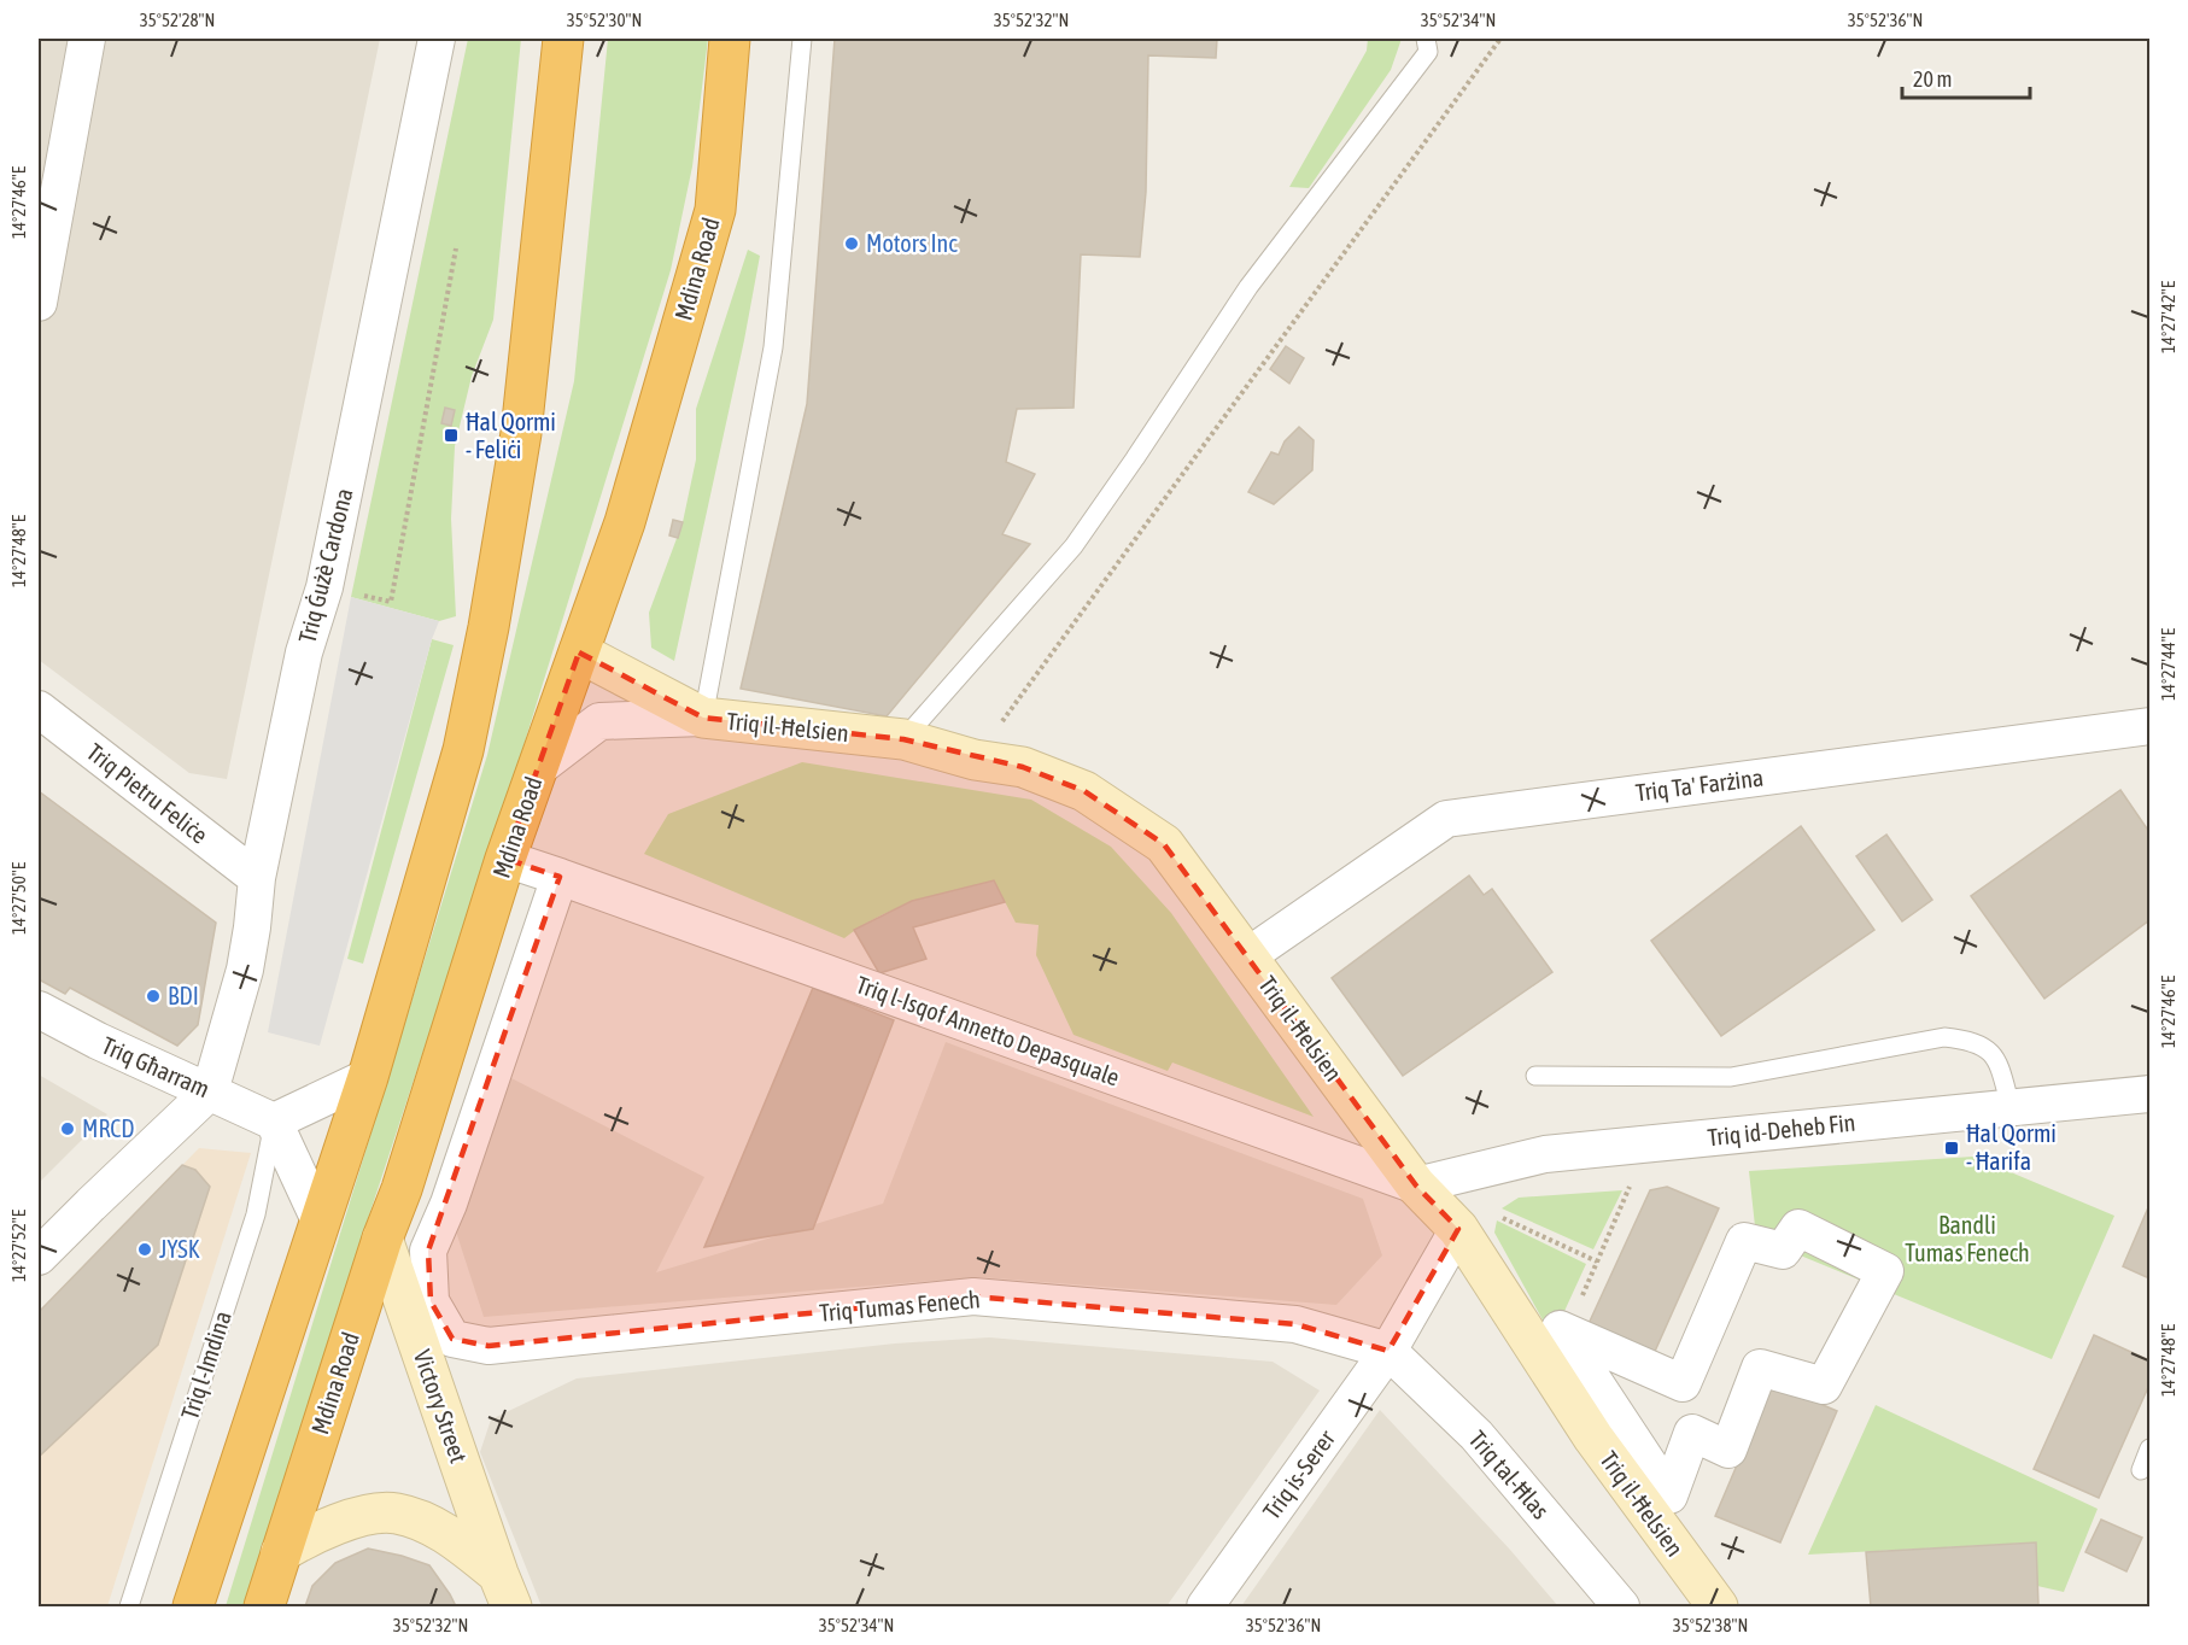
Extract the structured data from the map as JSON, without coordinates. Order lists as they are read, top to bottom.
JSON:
{
  "streets": {
    "highway": ["Mdina Road"],
    "street": [
      "Triq Ġużè Cardona",
      "Triq il-Ħelsien",
      "Triq Ta' Farżina",
      "Triq Pietru Feliċe",
      "Triq l-Isqof Annetto Depasquale",
      "Triq Għarram",
      "Triq id-Deheb Fin",
      "Triq Tumas Fenech",
      "Victory Street",
      "Triq is-Serer",
      "Triq tal-Ħlas"
    ],
    "lane": ["Triq l-Imdina"]
  },
  "crossings": [
    ["Mdina Road", "Triq il-Ħelsien"],
    ["Mdina Road", "Triq l-Isqof Annetto Depasquale"],
    ["Mdina Road", "Victory Street"],
    ["Triq Ġużè Cardona", "Triq Pietru Feliċe"],
    ["Triq Ġużè Cardona", "Triq Għarram"],
    ["Triq il-Ħelsien", "Triq Ta' Farżina"],
    ["Triq il-Ħelsien", "Triq l-Isqof Annetto Depasquale"],
    ["Triq il-Ħelsien", "Triq id-Deheb Fin"],
    ["Triq il-Ħelsien", "Triq is-Serer"],
    ["Triq l-Isqof Annetto Depasquale", "Triq id-Deheb Fin"],
    ["Triq l-Isqof Annetto Depasquale", "Triq Tumas Fenech"],
    ["Triq Għarram", "Triq l-Imdina"],
    ["Triq Tumas Fenech", "Triq is-Serer"],
    ["Triq Tumas Fenech", "Triq tal-Ħlas"],
    ["Triq is-Serer", "Triq tal-Ħlas"]
  ],
  "parks": ["Bandli Tumas Fenech"],
  "places": {
    "other": [
      "Motors Inc",
      "BDI",
      "MRCD",
      "JYSK"
    ],
    "transit": ["Ħal Qormi - Feliċi", "Ħal Qormi - Ħarifa"]
  },
  "scale_bar": "20 m",
  "coordinates": [
    "35°52'28\"N",
    "35°52'30\"N",
    "35°52'32\"N",
    "35°52'34\"N",
    "35°52'36\"N",
    "14°27'46\"E",
    "14°27'42\"E",
    "14°27'48\"E",
    "14°27'44\"E",
    "14°27'50\"E",
    "14°27'52\"E",
    "35°52'38\"N"
  ]
}
